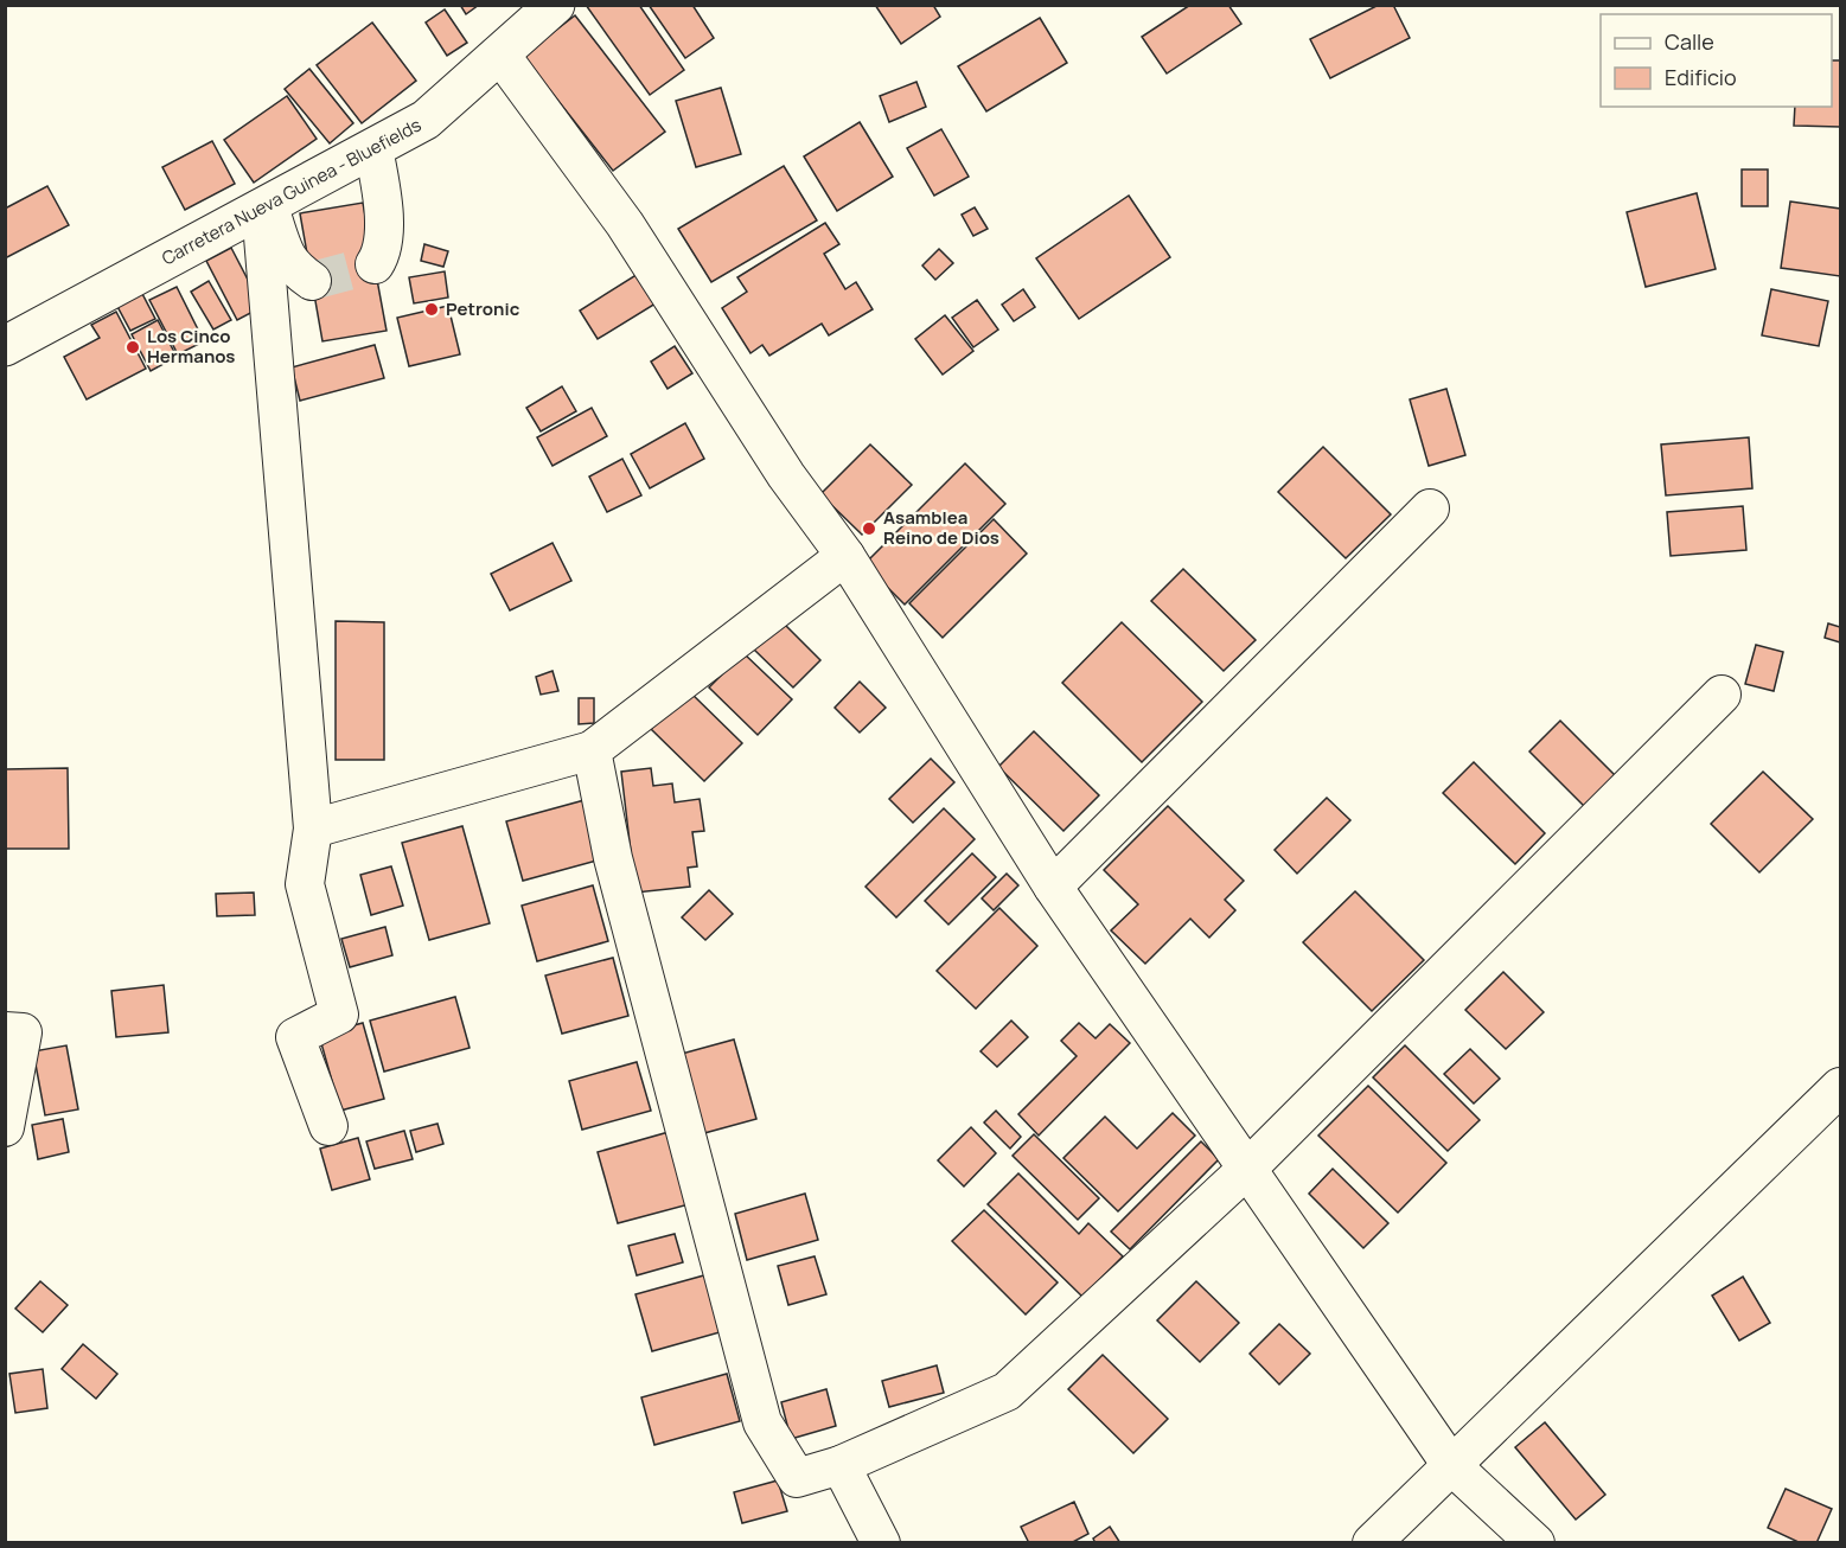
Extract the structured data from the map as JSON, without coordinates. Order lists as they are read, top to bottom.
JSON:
{
  "streets": {
    "highway": ["Carretera Nueva Guinea - Bluefields"]
  },
  "places": ["Petronic", "Los Cinco Hermanos", "Asamblea Reino de Dios"],
  "legend": ["Calle", "Edificio"]
}
